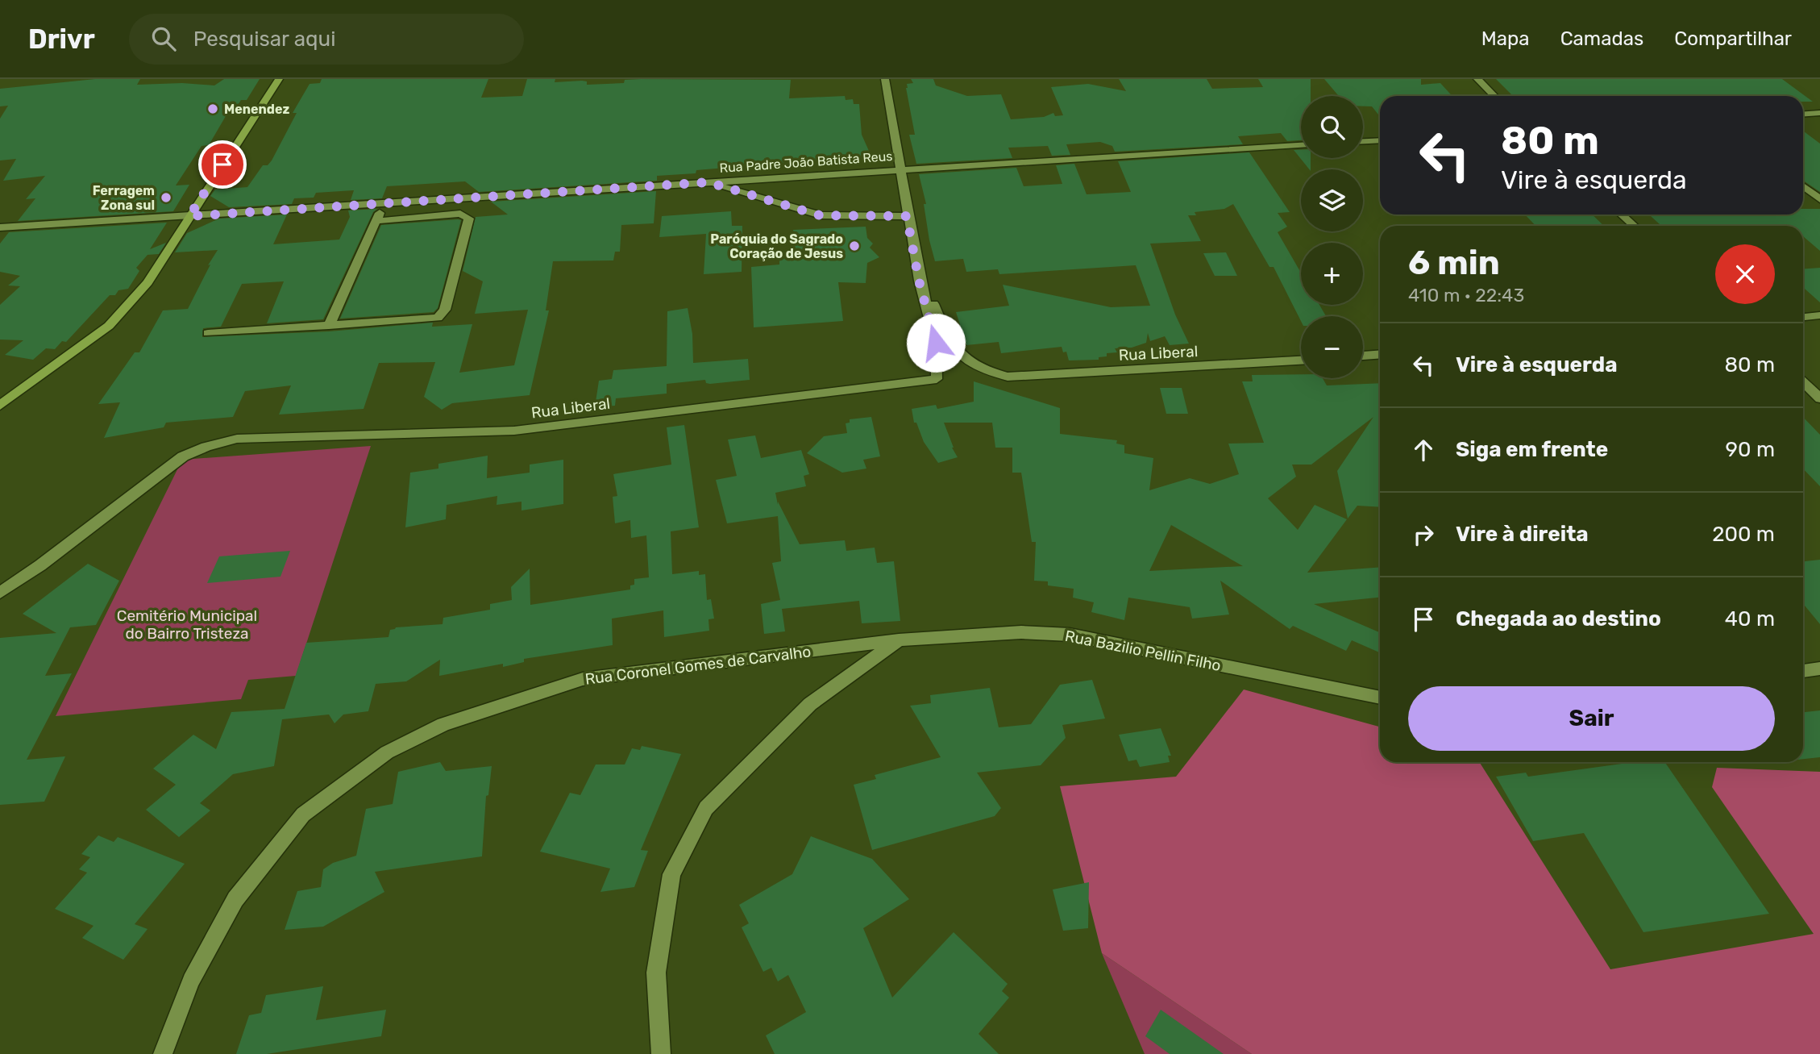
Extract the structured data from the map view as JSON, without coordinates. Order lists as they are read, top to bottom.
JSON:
{
  "streets": {
    "street": [
      "Rua Padre João Batista Reus",
      "Rua Liberal",
      "Rua Bazilio Pellin Filho",
      "Rua Coronel Gomes de Carvalho"
    ]
  },
  "crossings": [
    ["Rua Bazilio Pellin Filho", "Rua Coronel Gomes de Carvalho"]
  ],
  "parks": ["Cemitério Municipal do Bairro Tristeza"],
  "places": ["Menendez", "Ferragem Zona sul", "Paróquia do Sagrado Coração de Jesus"],
  "page": {
    "header": "Drivr",
    "search": "Pesquisar aqui",
    "nav": ["Mapa", "Camadas", "Compartilhar"],
    "map_buttons": ["+", "−"],
    "turn": ["80 m", "Vire à esquerda"],
    "heading": ["6 min", "410 m · 22:43"],
    "list": [
      {
        "name": "Vire à esquerda",
        "value": "80 m"
      },
      {
        "name": "Siga em frente",
        "value": "90 m"
      },
      {
        "name": "Vire à direita",
        "value": "200 m"
      },
      {
        "name": "Chegada ao destino",
        "value": "40 m"
      }
    ],
    "buttons": "Sair"
  }
}
